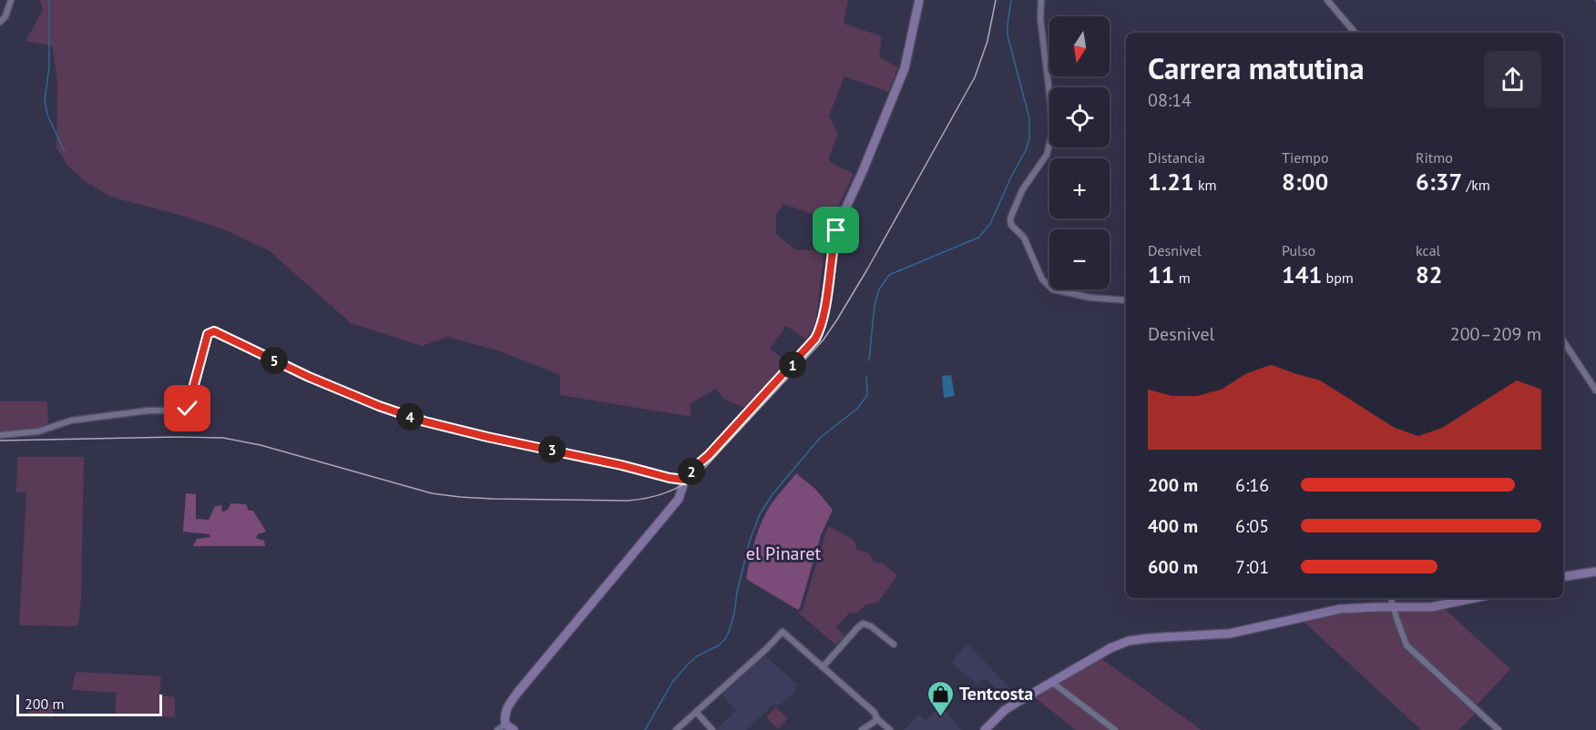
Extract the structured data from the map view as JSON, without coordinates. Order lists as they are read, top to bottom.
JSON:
{
  "parks": ["el Pinaret"],
  "places": {
    "shop": ["Tentcosta"]
  },
  "scale_bar": "200 m",
  "north": "bottom",
  "page": {
    "map_buttons": ["+", "−"],
    "heading": ["Carrera matutina", "08:14"],
    "stats": [
      ["Distancia", "1.21 km"],
      ["Tiempo", "8:00"],
      ["Ritmo", "6:37 /km"],
      ["Desnivel", "11 m"],
      ["Pulso", "141 bpm"],
      ["kcal", "82"]
    ],
    "chart": ["Desnivel", "200–209 m"],
    "pins": [
      "5",
      "1",
      "4",
      "3",
      "2"
    ],
    "list": [
      {
        "name": "200 m",
        "note": "6:16"
      },
      {
        "name": "400 m",
        "note": "6:05"
      },
      {
        "name": "600 m",
        "note": "7:01"
      }
    ],
    "scale": "200 m"
  }
}
